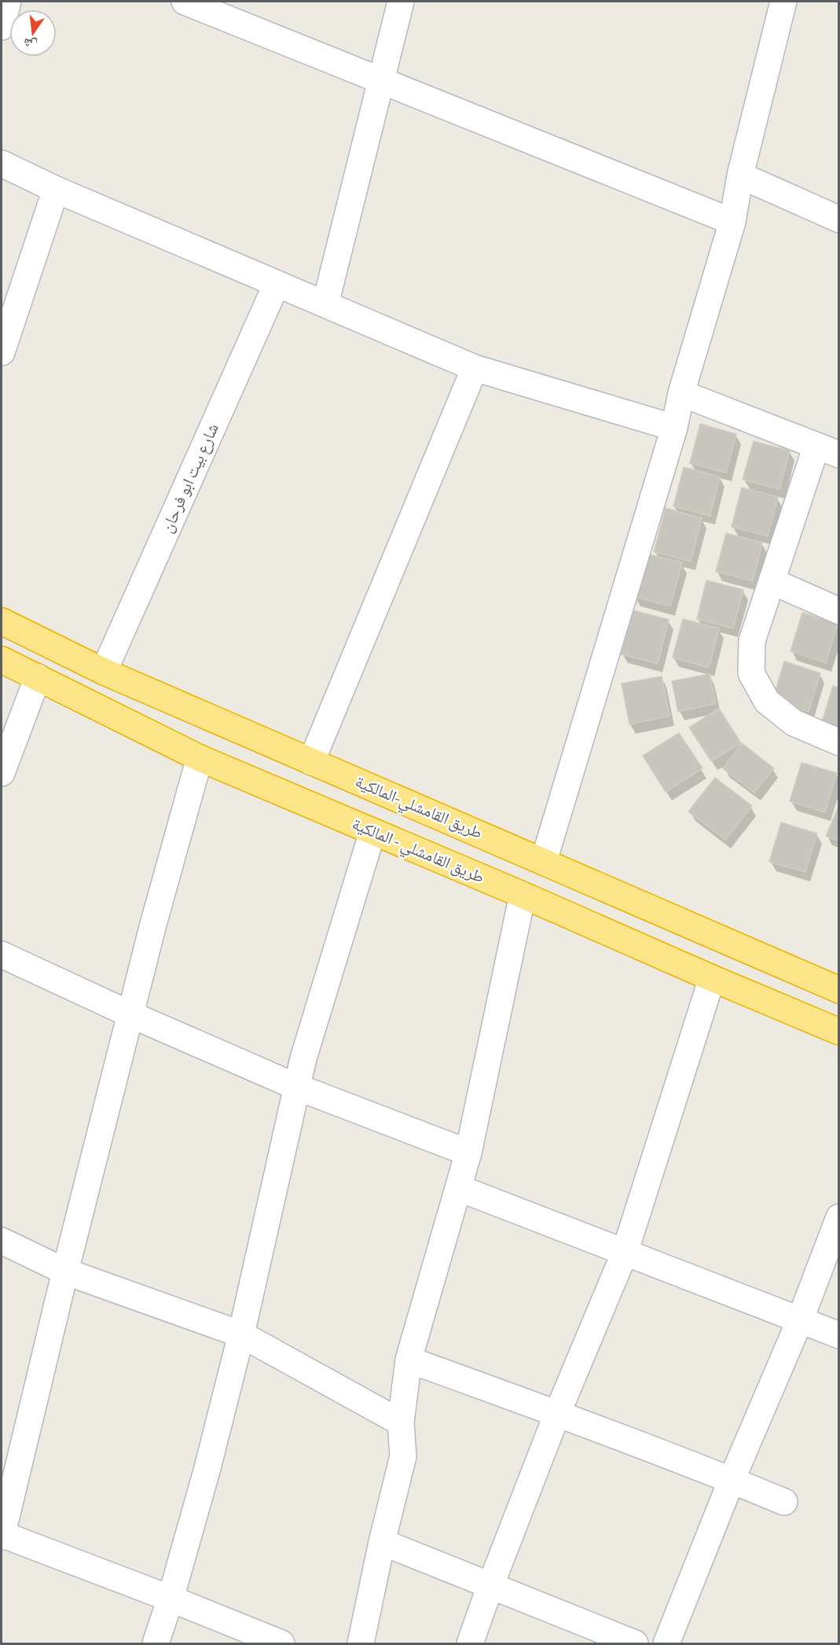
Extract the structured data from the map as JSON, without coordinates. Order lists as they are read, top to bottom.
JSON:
{
  "streets": {
    "highway": ["طريق القامشلي-المالكية", "طريق القامشلي - المالكية"],
    "street": ["شارع بيت ابو فرحان"]
  },
  "crossings": [
    ["شارع بيت ابو فرحان", "طريق القامشلي-المالكية"]
  ],
  "north": "bottom"
}
